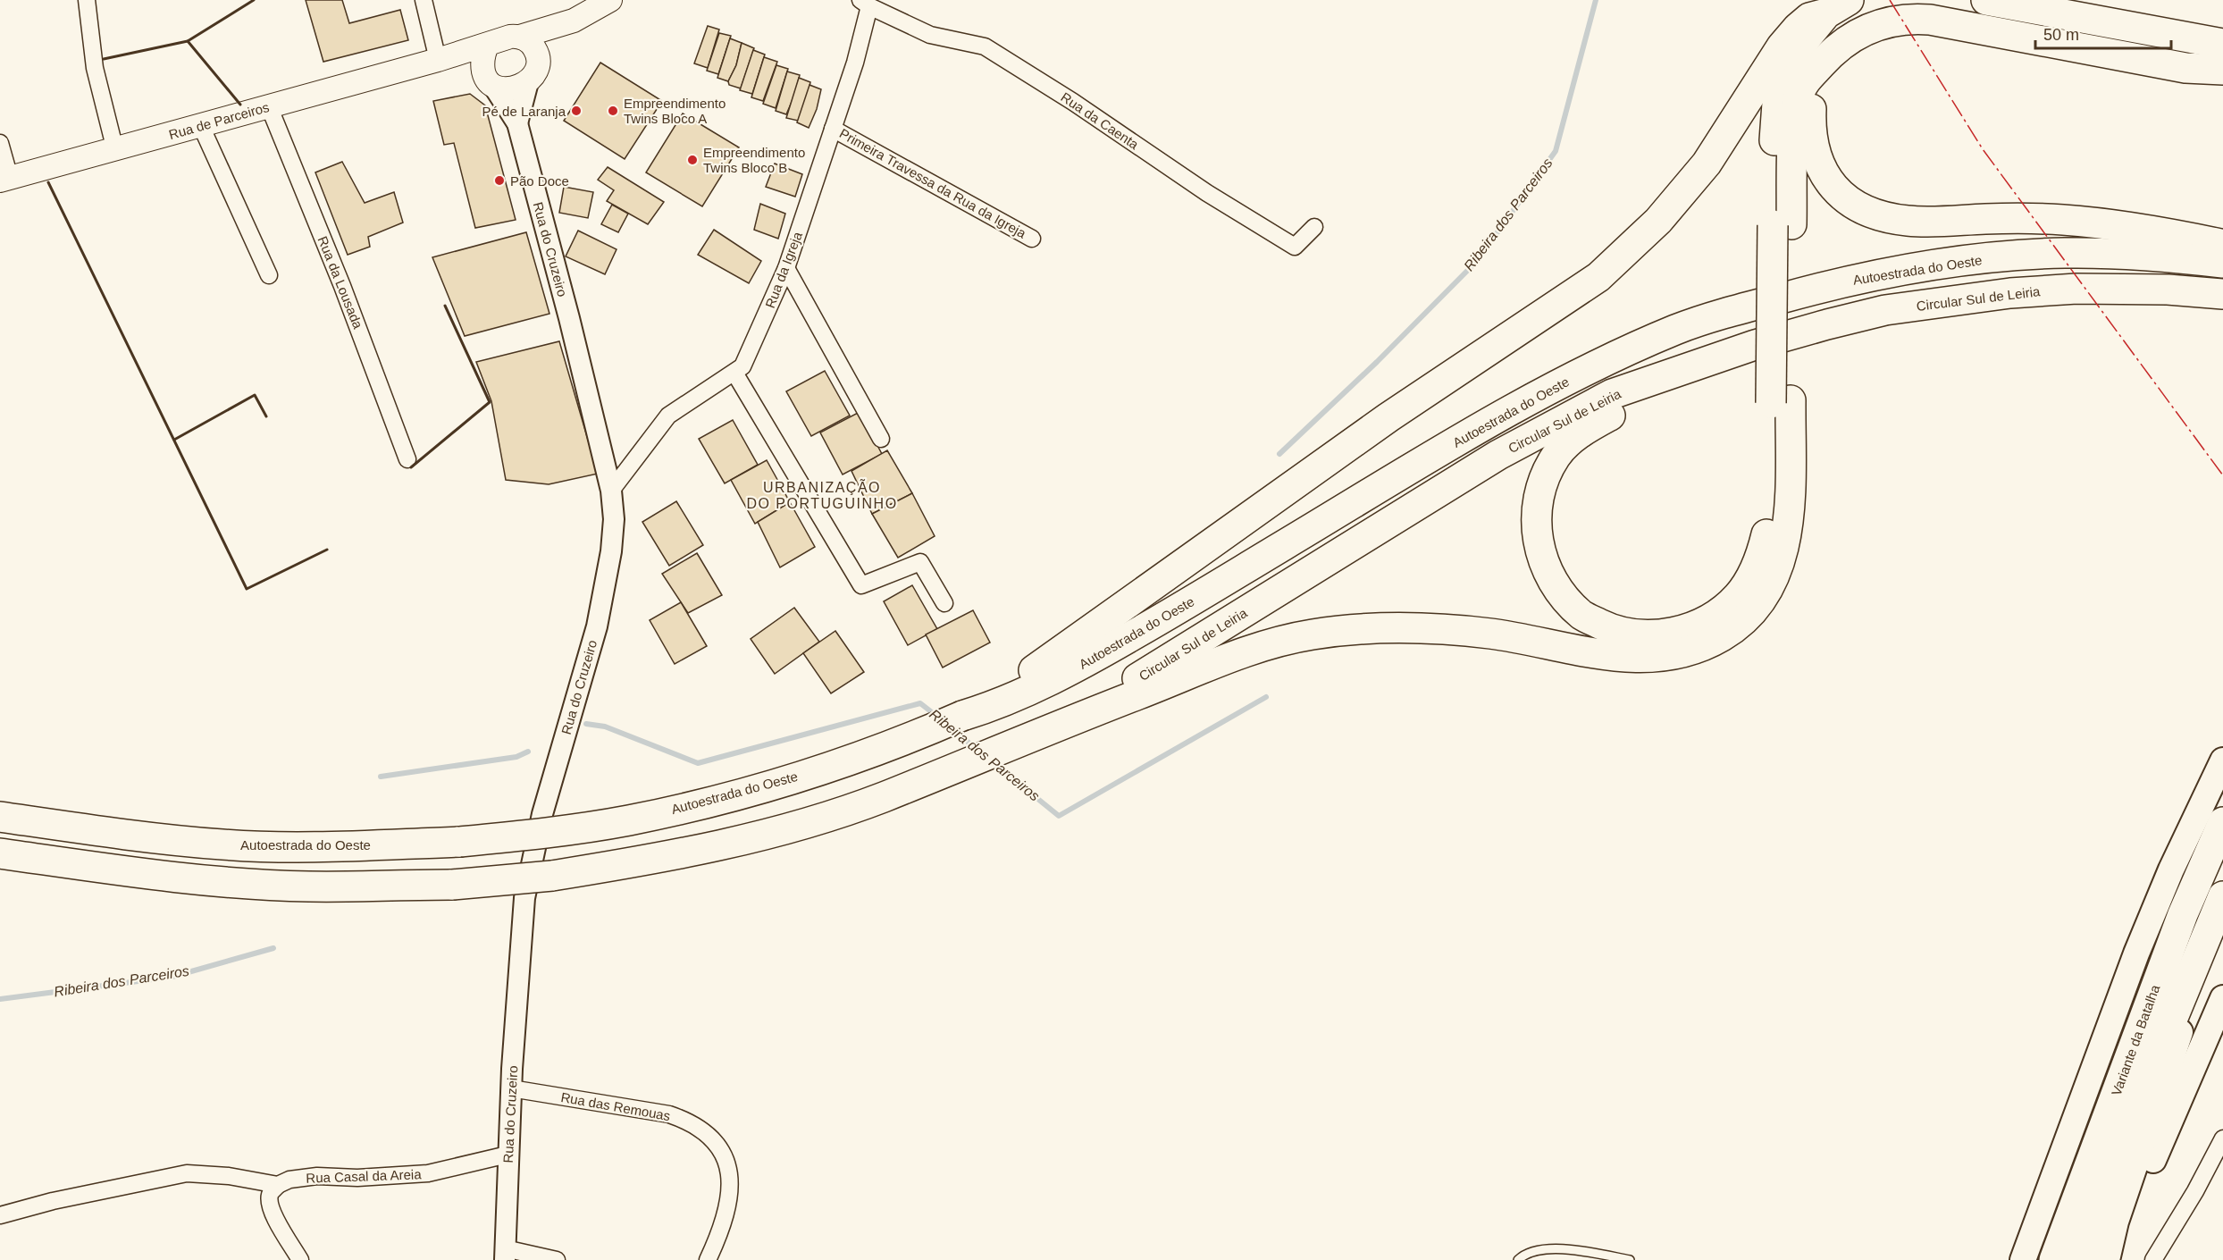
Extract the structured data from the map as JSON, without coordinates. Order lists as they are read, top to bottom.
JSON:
{
  "streets": {
    "highway": ["Autoestrada do Oeste", "Circular Sul de Leiria", "Variante da Batalha"],
    "main road": ["Rua de Parceiros"],
    "street": [
      "Rua da Caenta",
      "Primeira Travessa da Rua da Igreja",
      "Rua do Cruzeiro",
      "Rua da Igreja",
      "Rua da Lousada",
      "Rua das Remouas",
      "Rua Casal da Areia"
    ]
  },
  "crossings": [
    ["Rua de Parceiros", "Rua do Cruzeiro"],
    ["Rua de Parceiros", "Rua da Lousada"],
    ["Rua da Caenta", "Rua da Igreja"],
    ["Primeira Travessa da Rua da Igreja", "Rua da Igreja"],
    ["Rua do Cruzeiro", "Rua da Igreja"],
    ["Rua do Cruzeiro", "Rua das Remouas"],
    ["Rua do Cruzeiro", "Rua Casal da Areia"]
  ],
  "districts": ["URBANIZAÇÃO DO PORTUGUINHO"],
  "water": ["Ribeira dos Parceiros"],
  "places": [
    "Pé de Laranja",
    "Empreendimento Twins Bloco A",
    "Empreendimento Twins Bloco B",
    "Pão Doce"
  ],
  "scale_bar": "50 m"
}
